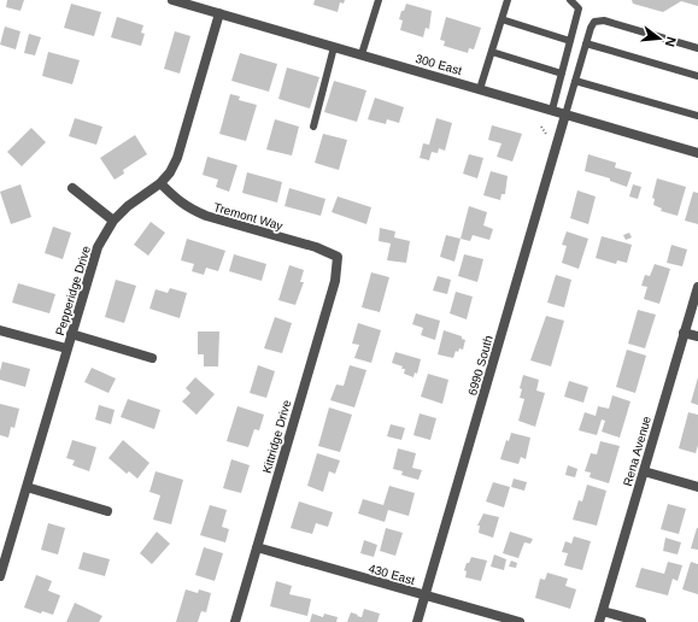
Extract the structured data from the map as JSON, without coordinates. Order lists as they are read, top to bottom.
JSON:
{
  "streets": {
    "street": [
      "300 East",
      "Tremont Way",
      "Pepperidge Drive",
      "6990 South",
      "Kittridge Drive",
      "Rena Avenue",
      "430 East"
    ]
  },
  "crossings": [
    ["300 East", "Pepperidge Drive"],
    ["300 East", "6990 South"],
    ["Tremont Way", "Pepperidge Drive"],
    ["Tremont Way", "Kittridge Drive"],
    ["6990 South", "430 East"],
    ["Kittridge Drive", "430 East"]
  ],
  "north": "right"
}
